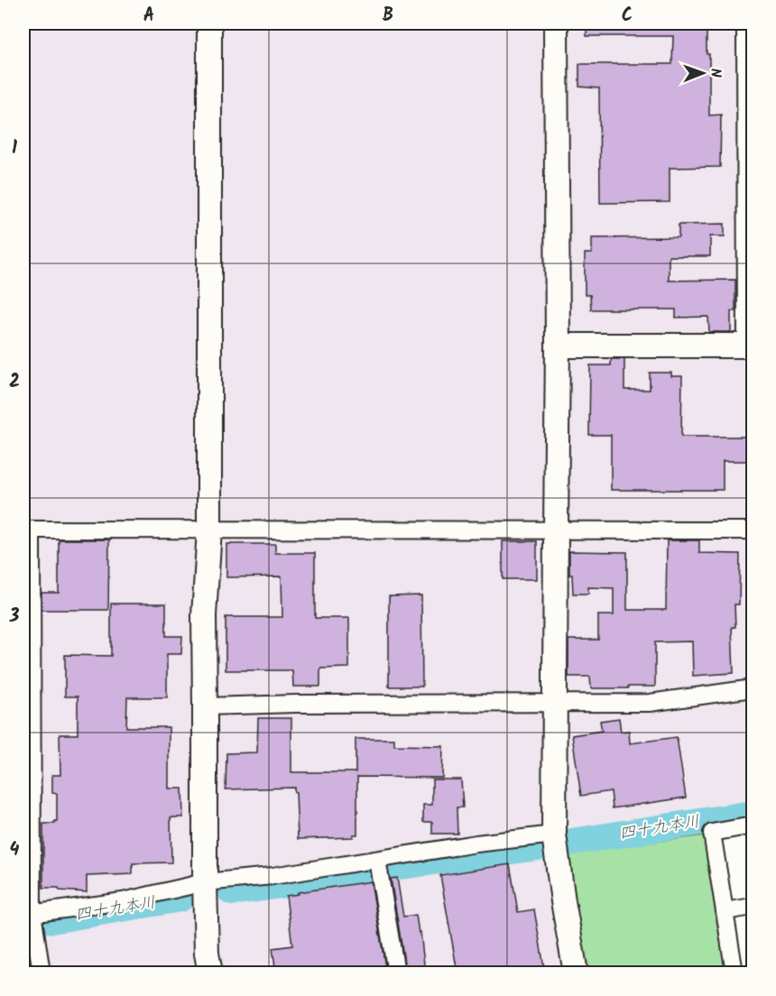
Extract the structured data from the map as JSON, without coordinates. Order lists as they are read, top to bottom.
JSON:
{
  "water": ["四十九本川"],
  "north": "right",
  "grid": {
    "columns": ["A", "B", "C"],
    "rows": [
      "1",
      "2",
      "3",
      "4"
    ]
  }
}
